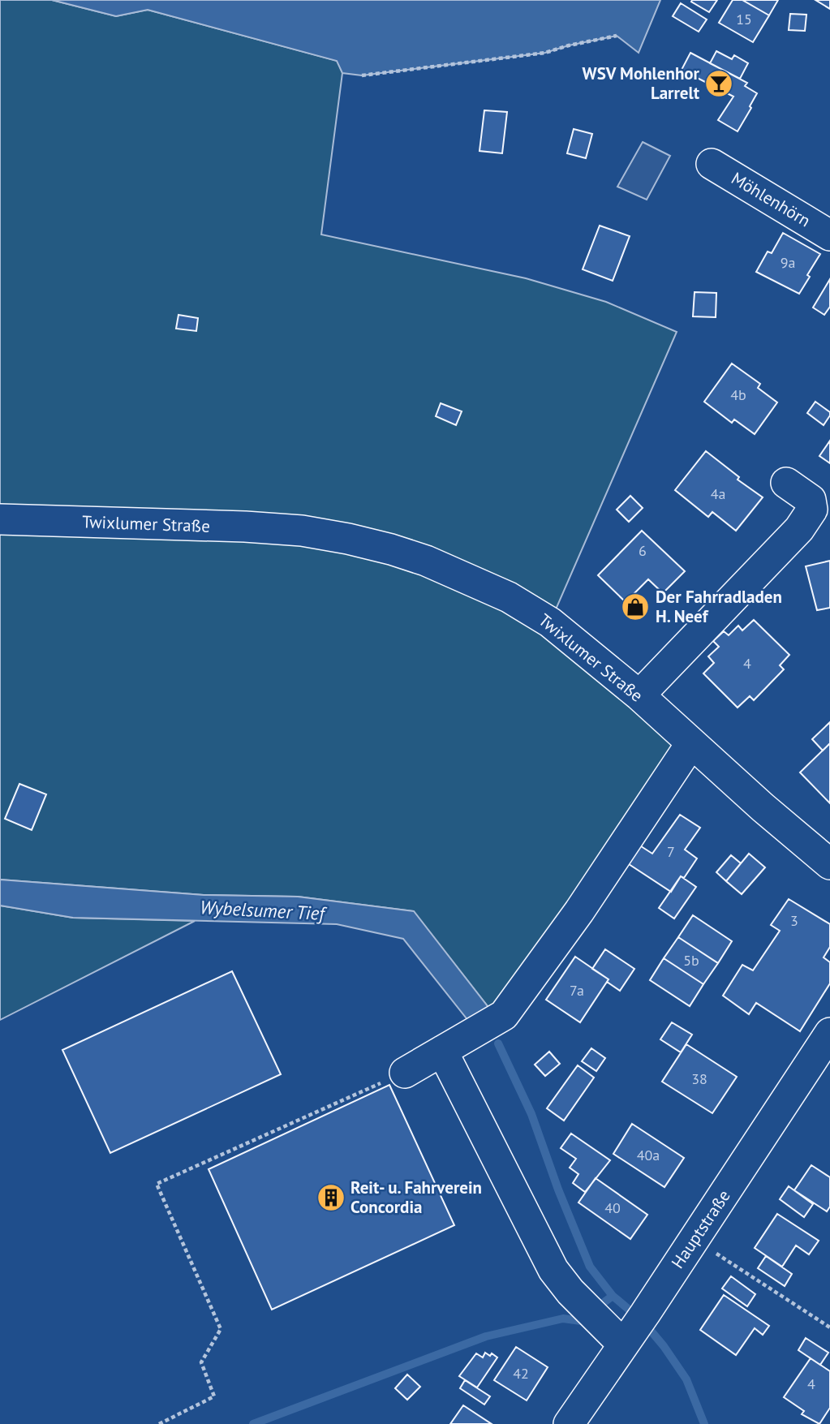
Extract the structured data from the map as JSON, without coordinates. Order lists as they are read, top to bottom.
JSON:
{
  "streets": {
    "street": ["Möhlenhörn", "Twixlumer Straße", "Hauptstraße"]
  },
  "water": ["Wybelsumer Tief"],
  "places": {
    "bar": ["WSV Mohlenhor Larrelt"],
    "shop": ["Der Fahrradladen H. Neef"],
    "building": ["Reit- u. Fahrverein Concordia"]
  },
  "house_numbers": [
    "15",
    "9a",
    "4b",
    "4a",
    "6",
    "4",
    "7",
    "3",
    "5b",
    "7a",
    "38",
    "40a",
    "40",
    "42",
    "4"
  ]
}
